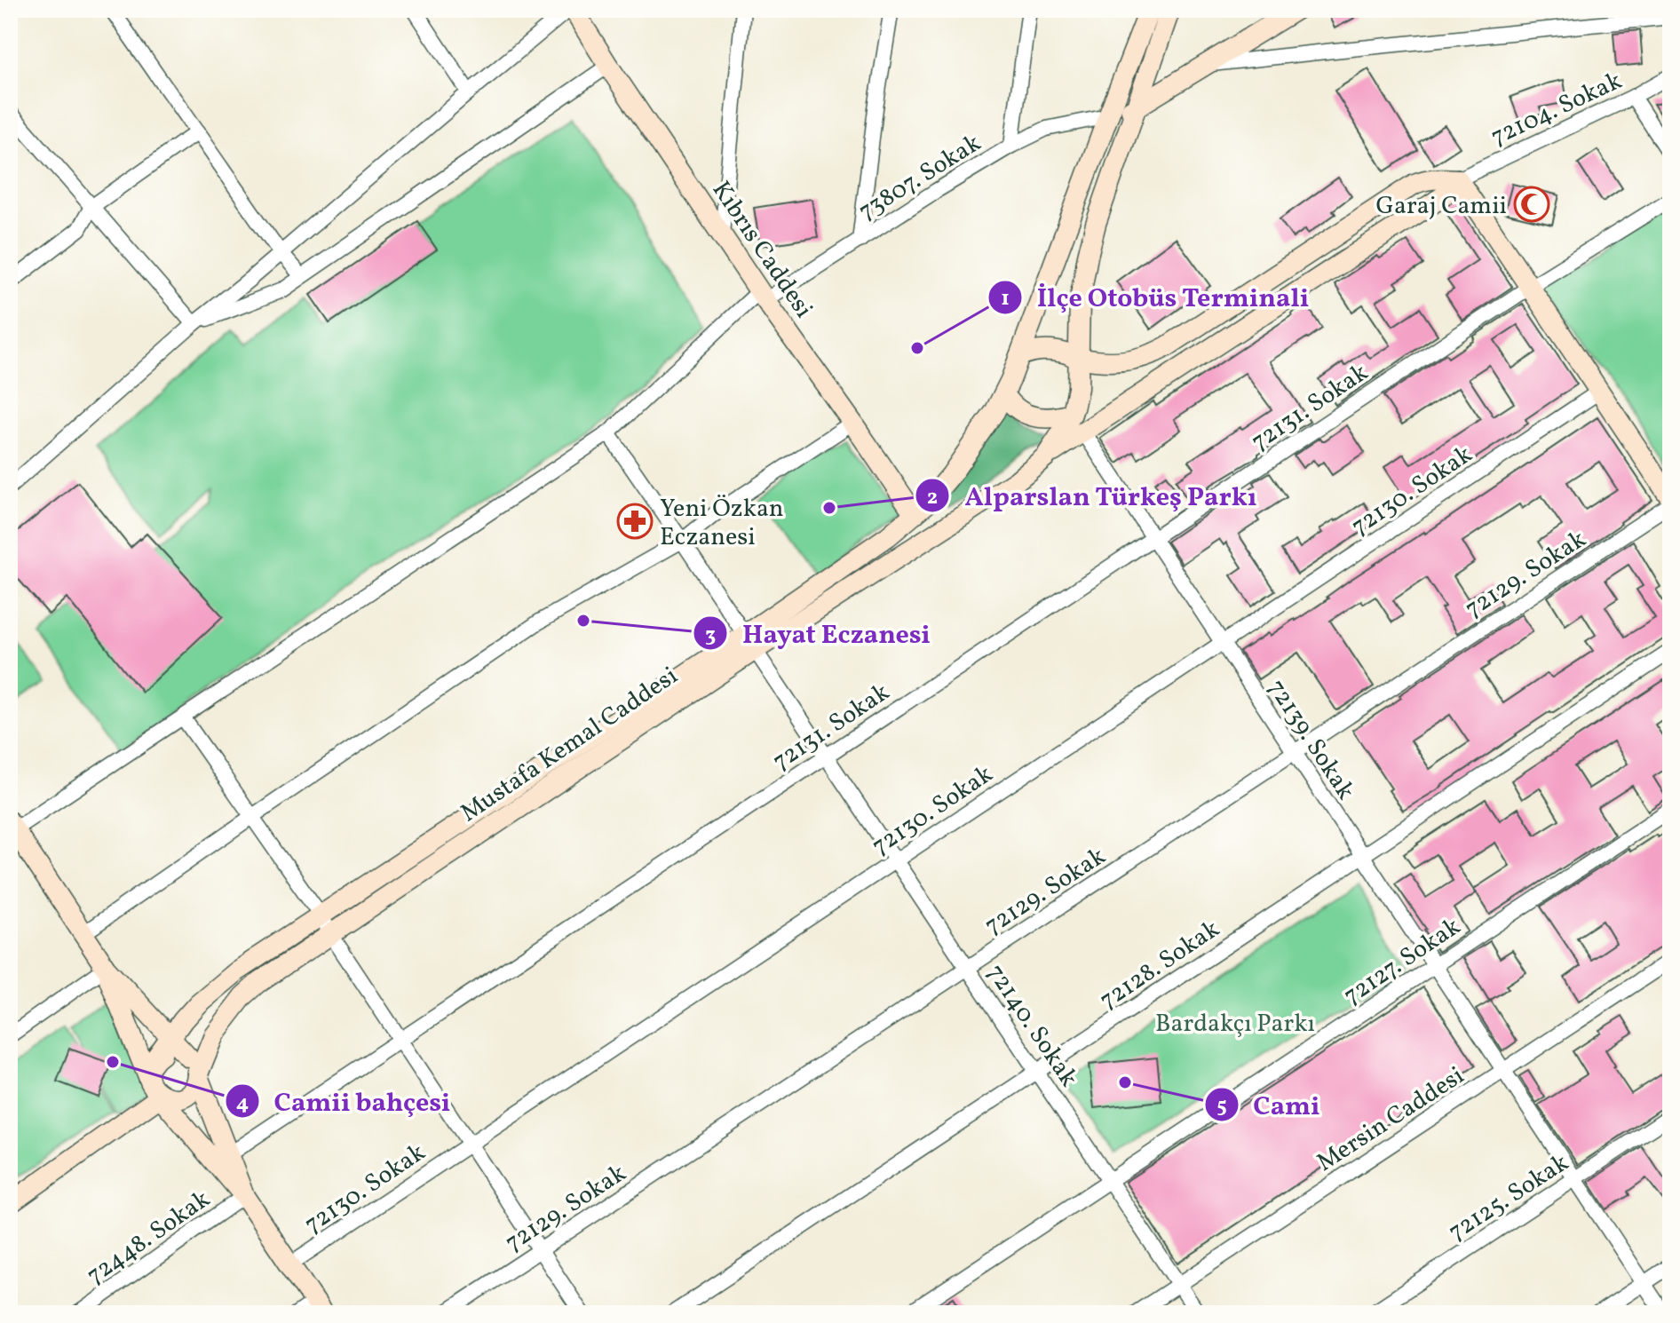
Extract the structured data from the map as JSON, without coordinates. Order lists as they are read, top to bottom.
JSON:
{
  "streets": {
    "main road": ["Kıbrıs Caddesi", "Mustafa Kemal Caddesi"],
    "street": [
      "72104. Sokak",
      "73807. Sokak",
      "72131. Sokak",
      "72130. Sokak",
      "72129. Sokak",
      "72139. Sokak",
      "72127. Sokak",
      "72128. Sokak",
      "72140. Sokak",
      "Mersin Caddesi",
      "72125. Sokak",
      "72448. Sokak"
    ]
  },
  "crossings": [
    ["73807. Sokak", "Kıbrıs Caddesi"],
    ["73807. Sokak", "Mustafa Kemal Caddesi"],
    ["73807. Sokak", "72140. Sokak"],
    ["Kıbrıs Caddesi", "Mustafa Kemal Caddesi"],
    ["72131. Sokak", "72139. Sokak"],
    ["72131. Sokak", "72140. Sokak"],
    ["72130. Sokak", "72139. Sokak"],
    ["72130. Sokak", "72140. Sokak"],
    ["72129. Sokak", "72139. Sokak"],
    ["72129. Sokak", "72140. Sokak"],
    ["72139. Sokak", "72127. Sokak"],
    ["72139. Sokak", "72128. Sokak"],
    ["72139. Sokak", "Mersin Caddesi"],
    ["72139. Sokak", "72125. Sokak"],
    ["Mustafa Kemal Caddesi", "72140. Sokak"],
    ["72127. Sokak", "72140. Sokak"],
    ["72128. Sokak", "72140. Sokak"],
    ["72140. Sokak", "Mersin Caddesi"]
  ],
  "parks": ["Bardakçı Parkı"],
  "places": {
    "mosque": ["Garaj Camii"],
    "other": [
      "İlçe Otobüs Terminali",
      "Alparslan Türkeş Parkı",
      "Hayat Eczanesi",
      "Camii bahçesi",
      "Cami"
    ],
    "pharmacy": ["Yeni Özkan Eczanesi"]
  }
}
